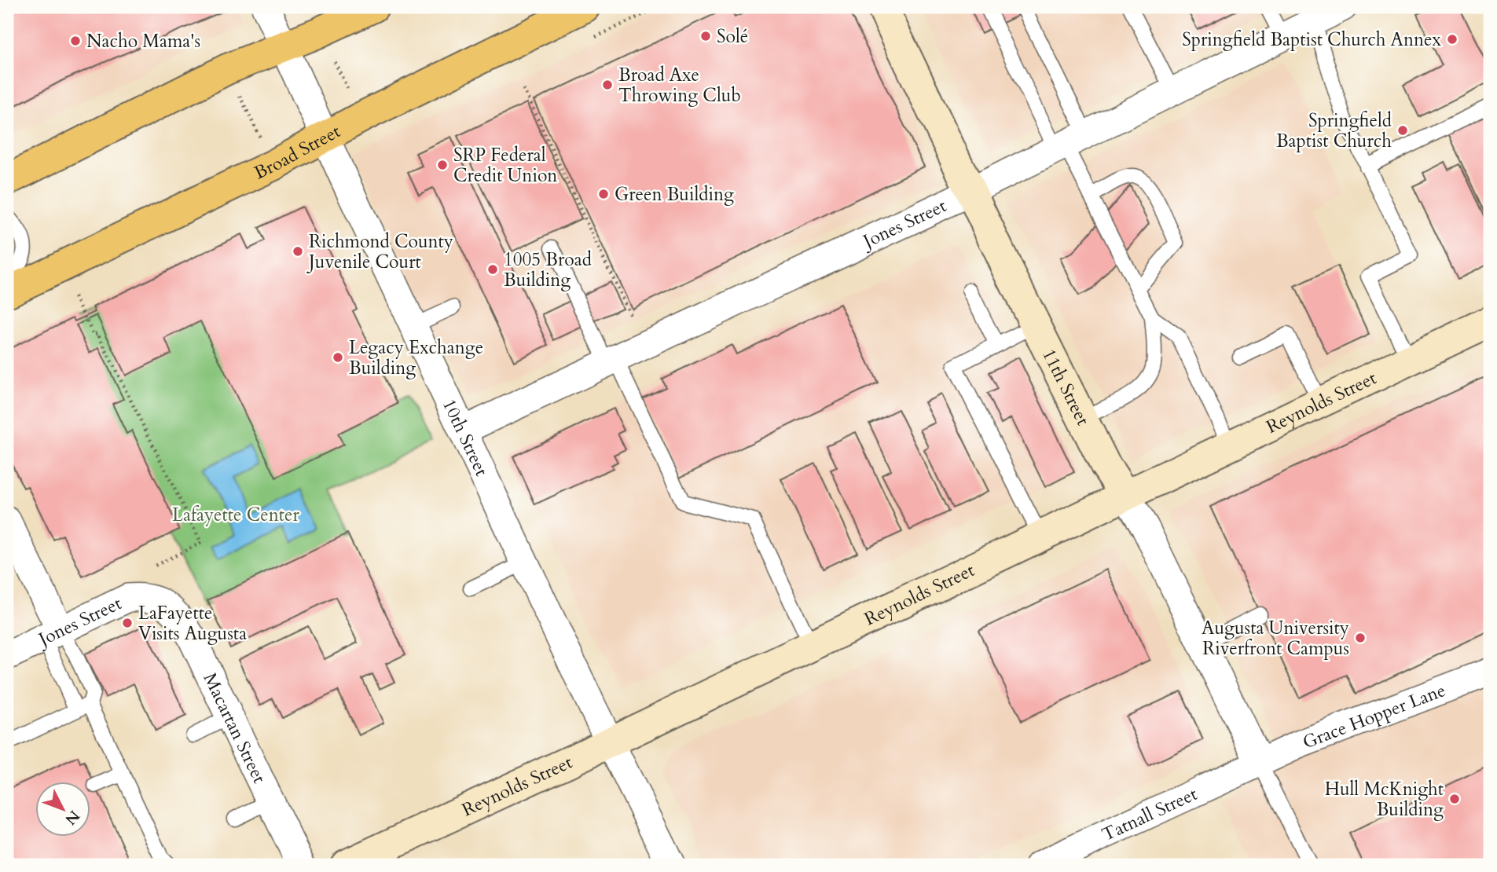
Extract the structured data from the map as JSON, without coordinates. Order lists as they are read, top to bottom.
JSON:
{
  "streets": {
    "main road": ["Broad Street", "11th Street", "Reynolds Street"],
    "street": [
      "Jones Street",
      "10th Street",
      "Grace Hopper Lane",
      "Macartan Street",
      "Tatnall Street"
    ]
  },
  "crossings": [
    ["Broad Street", "10th Street"],
    ["Jones Street", "11th Street"],
    ["Jones Street", "10th Street"],
    ["Jones Street", "Macartan Street"],
    ["11th Street", "Reynolds Street"],
    ["11th Street", "Grace Hopper Lane"],
    ["11th Street", "Tatnall Street"],
    ["Reynolds Street", "10th Street"],
    ["Grace Hopper Lane", "Tatnall Street"]
  ],
  "parks": ["Lafayette Center"],
  "places": [
    "Solé",
    "Springfield Baptist Church Annex",
    "Nacho Mama's",
    "Broad Axe Throwing Club",
    "Springfield Baptist Church",
    "SRP Federal Credit Union",
    "Green Building",
    "Richmond County Juvenile Court",
    "1005 Broad Building",
    "Legacy Exchange Building",
    "LaFayette Visits Augusta",
    "Augusta University Riverfront Campus",
    "Hull McKnight Building"
  ],
  "north": "bottom right"
}
